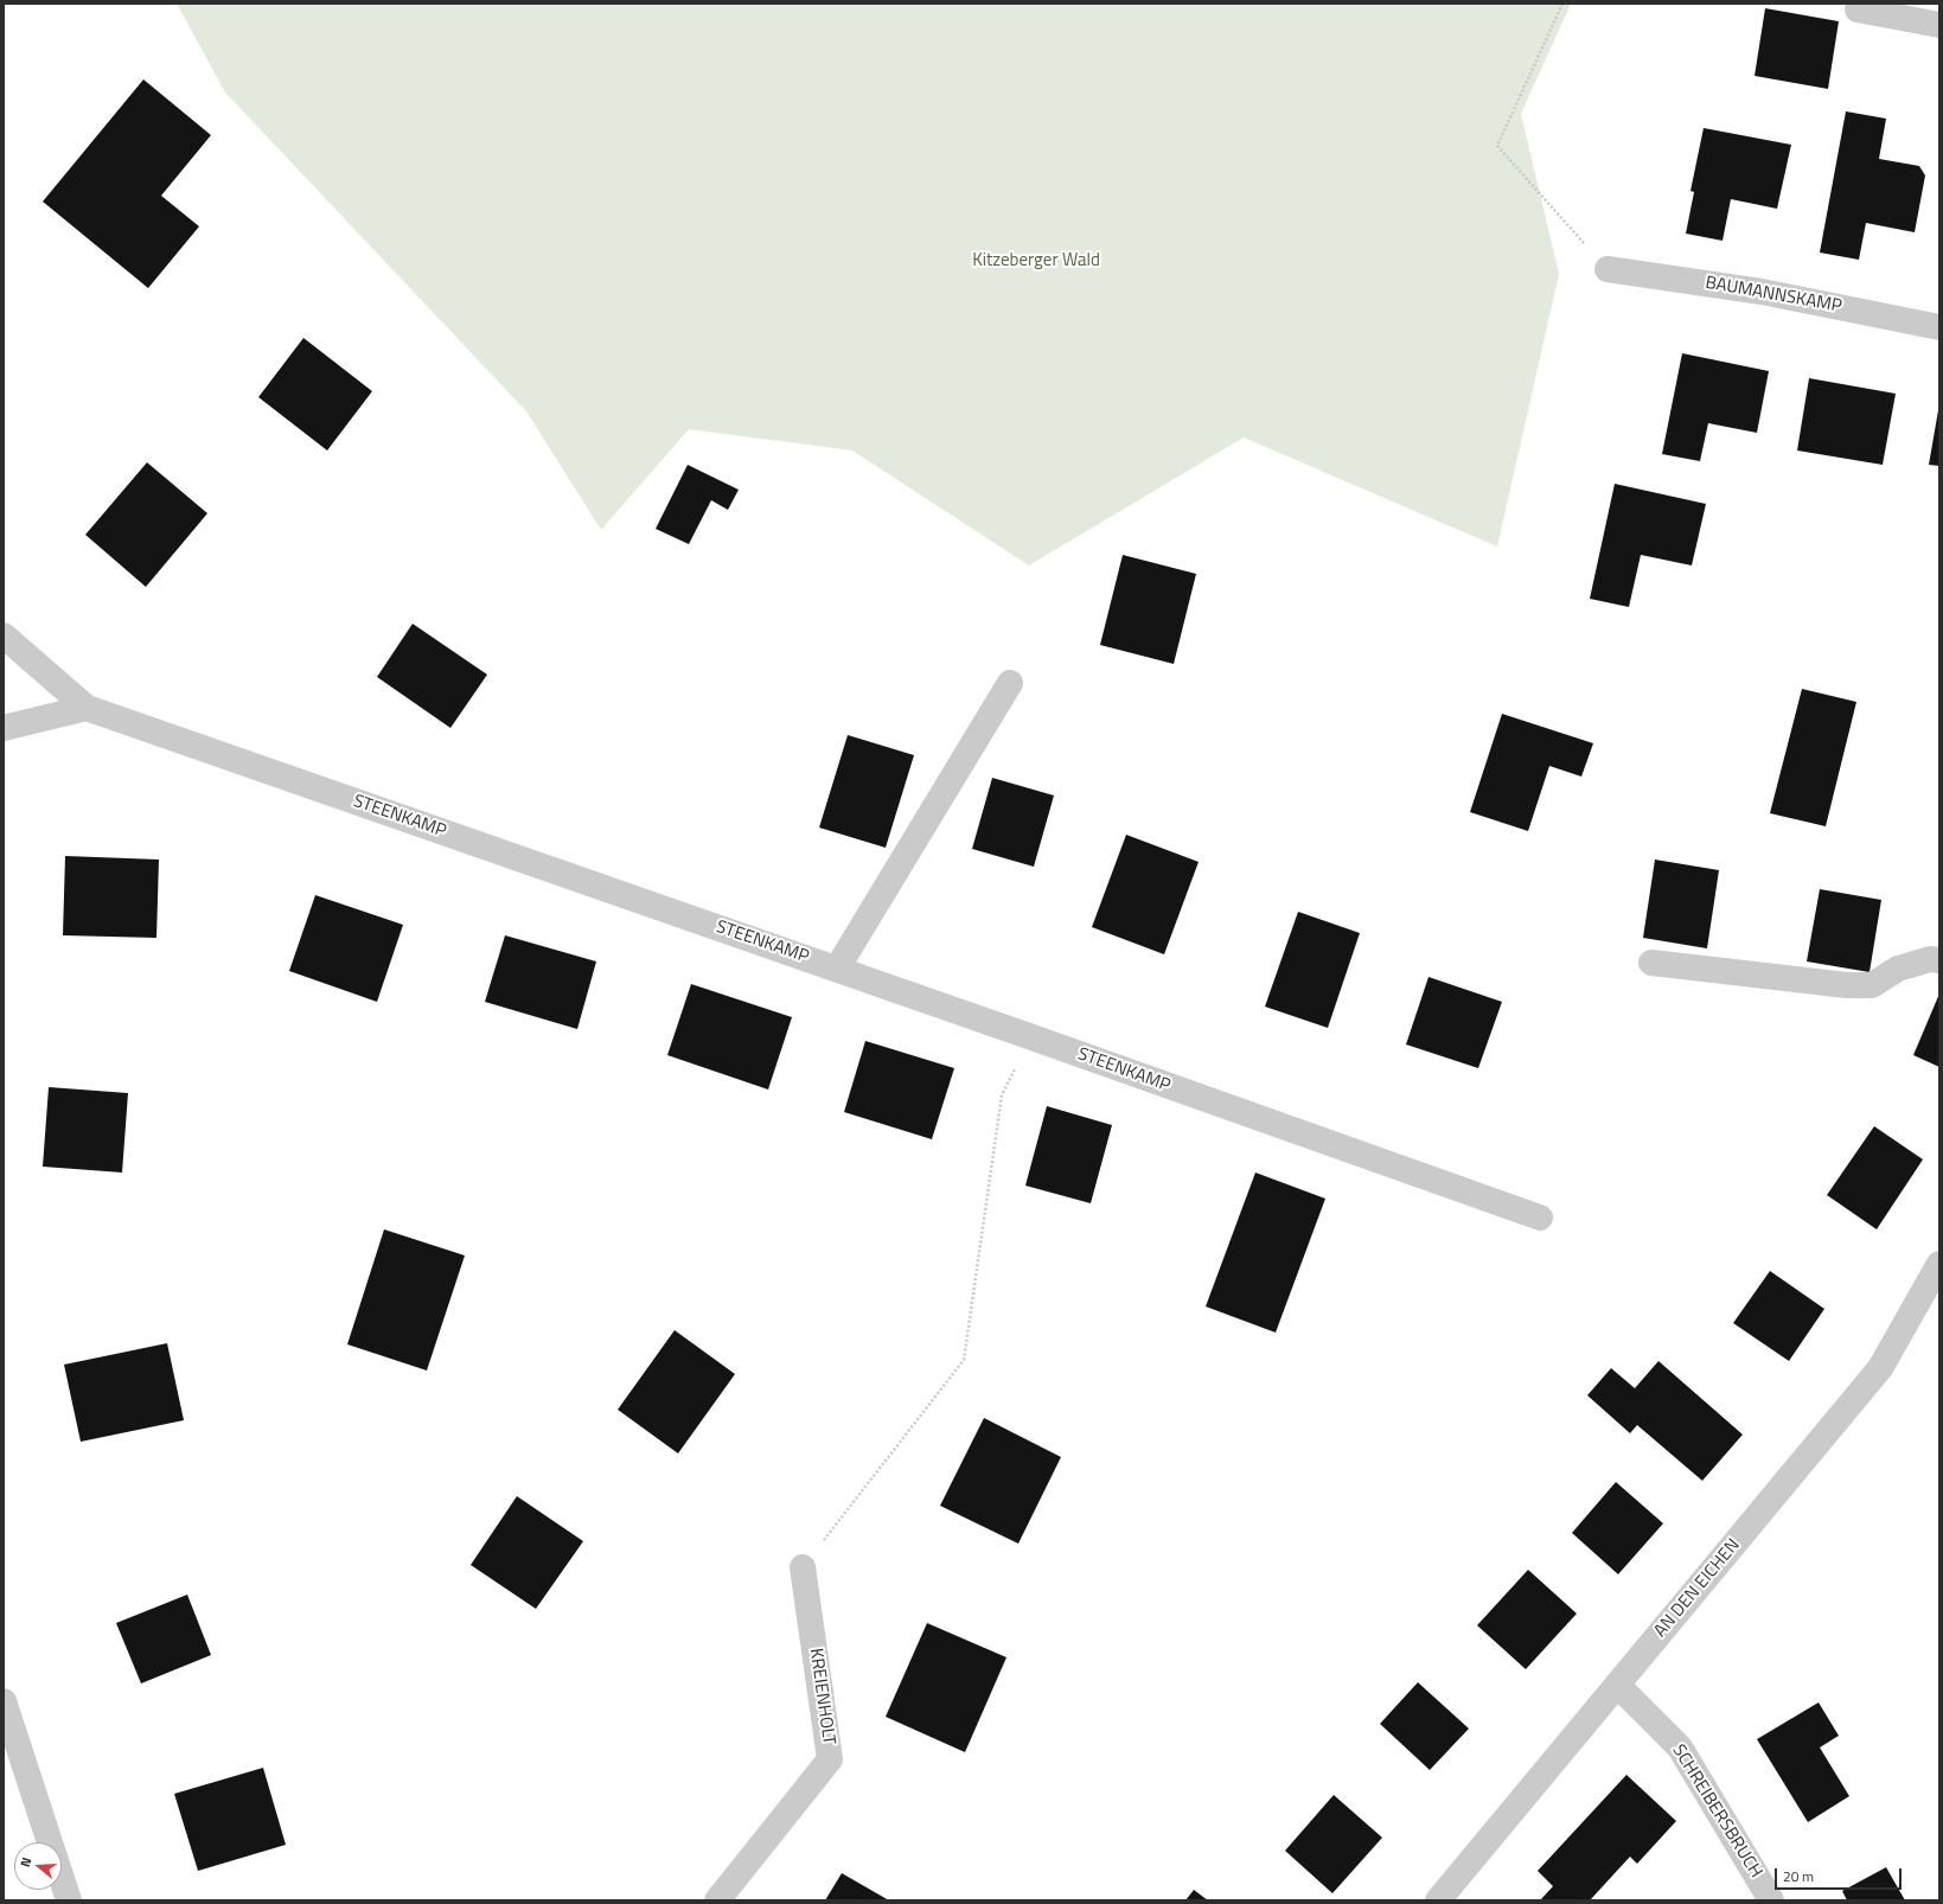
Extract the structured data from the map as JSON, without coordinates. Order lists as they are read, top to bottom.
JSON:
{
  "streets": {
    "street": [
      "BAUMANNSKAMP",
      "STEENKAMP",
      "AN DEN EICHEN",
      "KREIENHOLT",
      "SCHREIBERSBRUCH"
    ]
  },
  "crossings": [
    ["AN DEN EICHEN", "SCHREIBERSBRUCH"]
  ],
  "parks": ["Kitzeberger Wald"],
  "scale_bar": "20 m",
  "north": "left"
}
